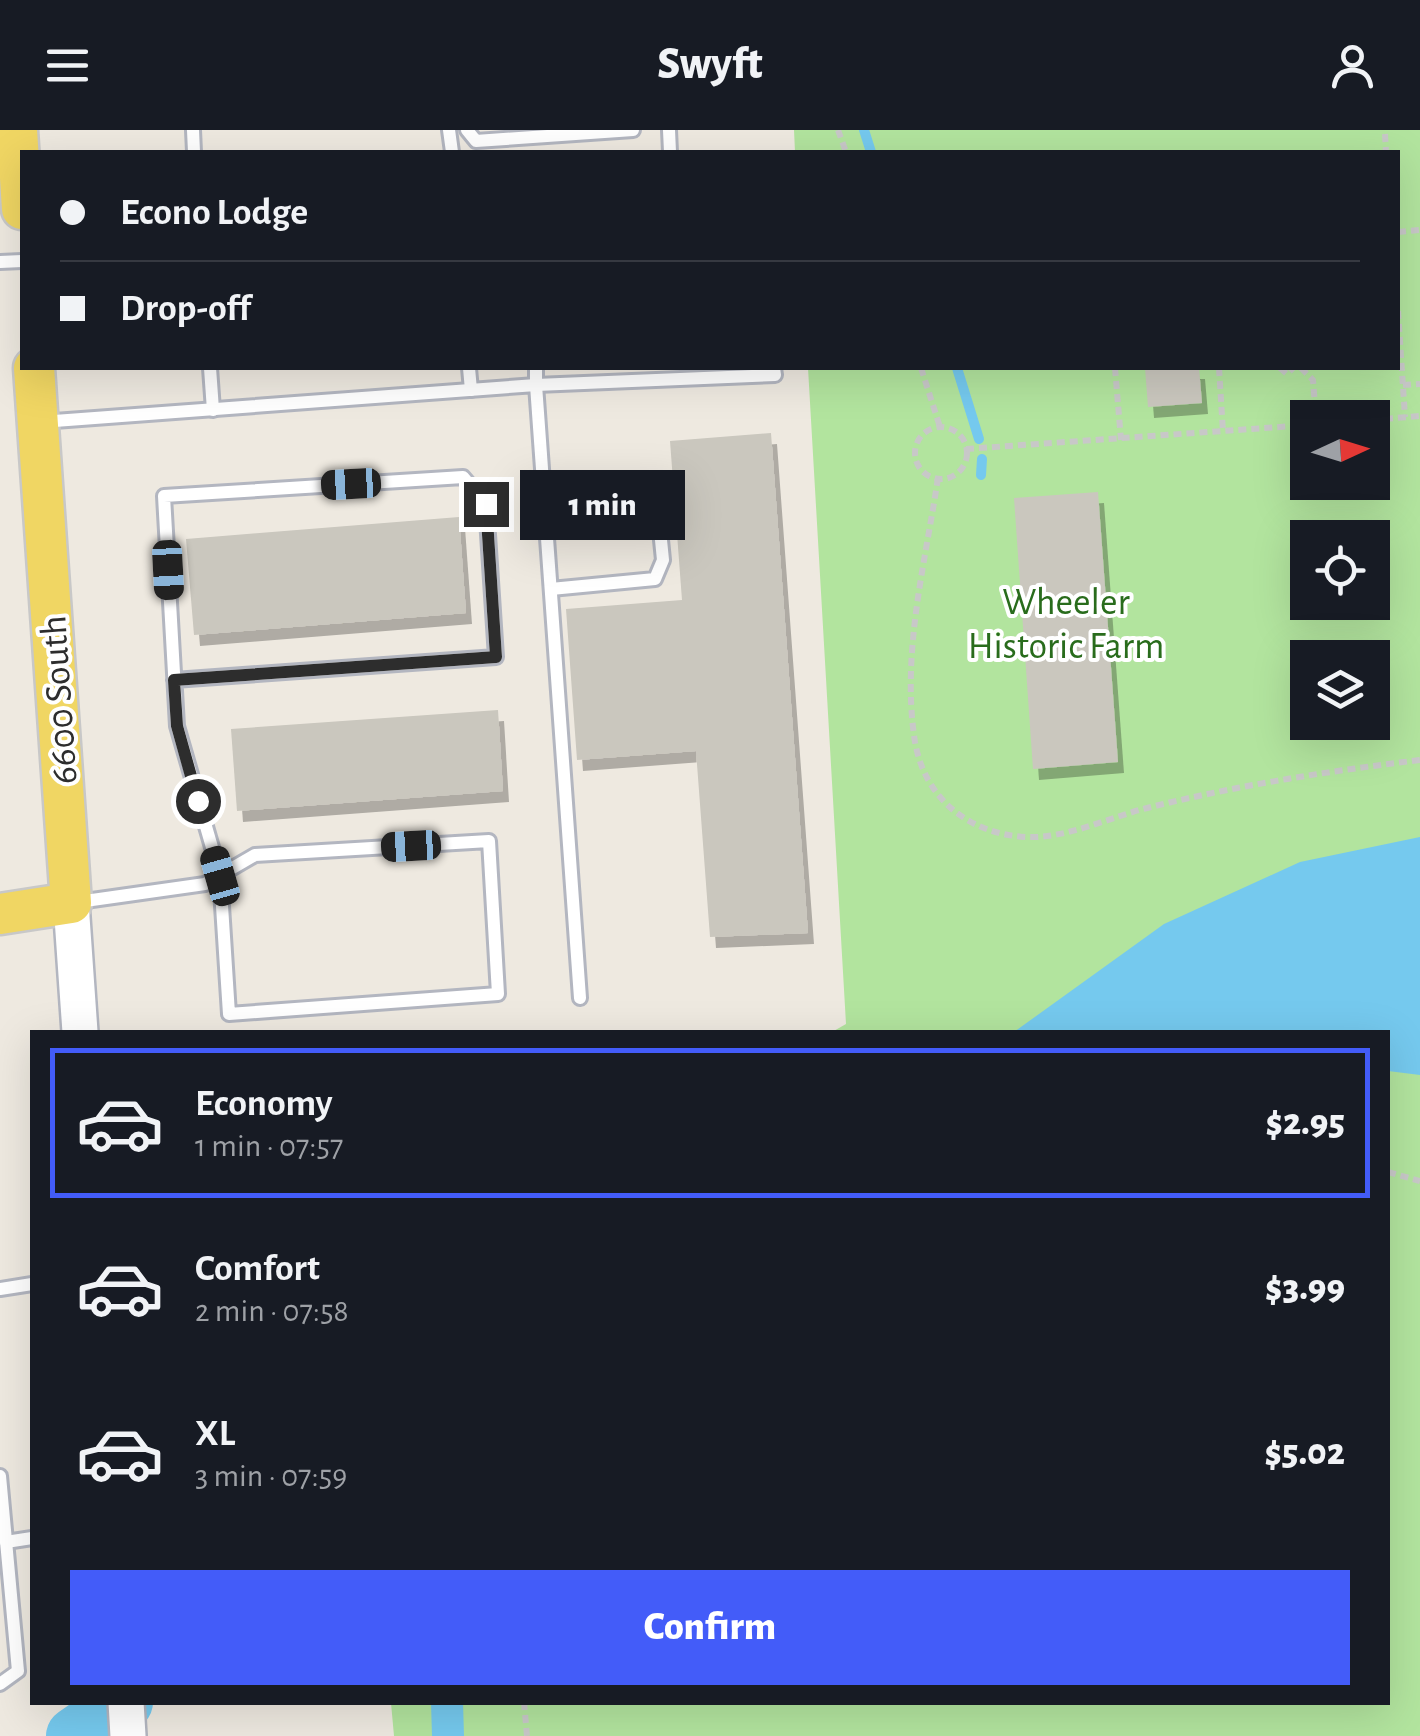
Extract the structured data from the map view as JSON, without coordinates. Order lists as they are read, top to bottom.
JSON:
{
  "streets": {
    "main road": ["6600 South"]
  },
  "parks": ["Wheeler Historic Farm"],
  "north": "right",
  "page": {
    "header": "Swyft",
    "banner": ["Econo Lodge", "Drop-off"],
    "bubble": "1 min",
    "list": [
      {
        "name": "Economy",
        "note": "1 min · 07:57",
        "value": "$2.95"
      },
      {
        "name": "Comfort",
        "note": "2 min · 07:58",
        "value": "$3.99"
      },
      {
        "name": "XL",
        "note": "3 min · 07:59",
        "value": "$5.02"
      }
    ],
    "buttons": "Confirm"
  }
}
